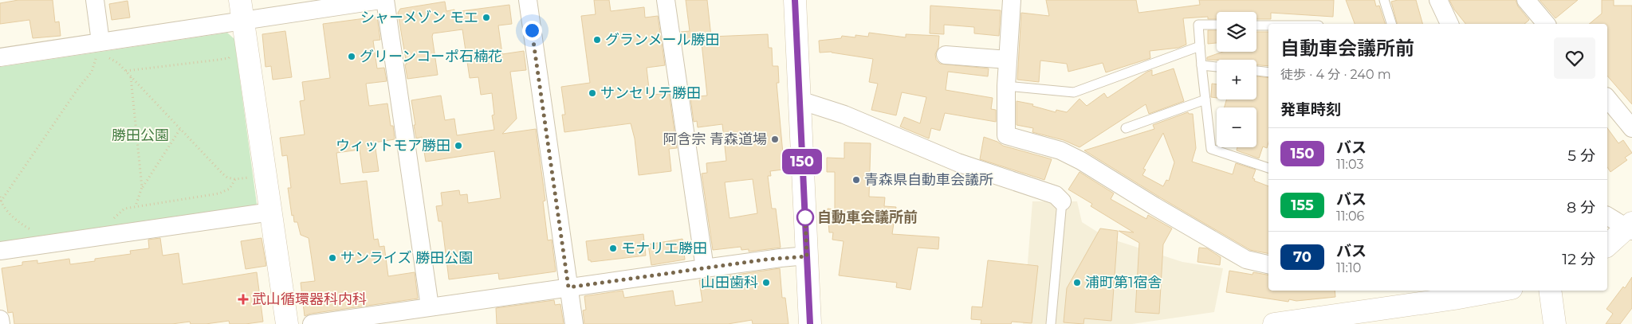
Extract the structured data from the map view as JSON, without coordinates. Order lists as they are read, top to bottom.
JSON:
{
  "parks": ["勝田公園"],
  "places": {
    "other": [
      "シャーメゾン モエ",
      "グランメール勝田",
      "グリーンコーポ石楠花",
      "サンセリテ勝田",
      "阿含宗 青森道場",
      "ウィットモア勝田",
      "青森県自動車会議所",
      "自動車会議所前",
      "モナリエ勝田",
      "サンライズ 勝田公園",
      "山田歯科",
      "浦町第1宿舎"
    ],
    "health": ["武山循環器科内科"]
  },
  "lines": ["bus line 150"],
  "page": {
    "on_map": "150",
    "map_buttons": ["+", "−"],
    "heading": [
      ["自動車会議所前", "徒歩 · 4 分 · 240 m"],
      "発車時刻"
    ],
    "list": [
      {
        "mark": "150",
        "name": "バス",
        "note": "11:03",
        "value": "5 分"
      },
      {
        "mark": "155",
        "name": "バス",
        "note": "11:06",
        "value": "8 分"
      },
      {
        "mark": "70",
        "name": "バス",
        "note": "11:10",
        "value": "12 分"
      }
    ]
  }
}
